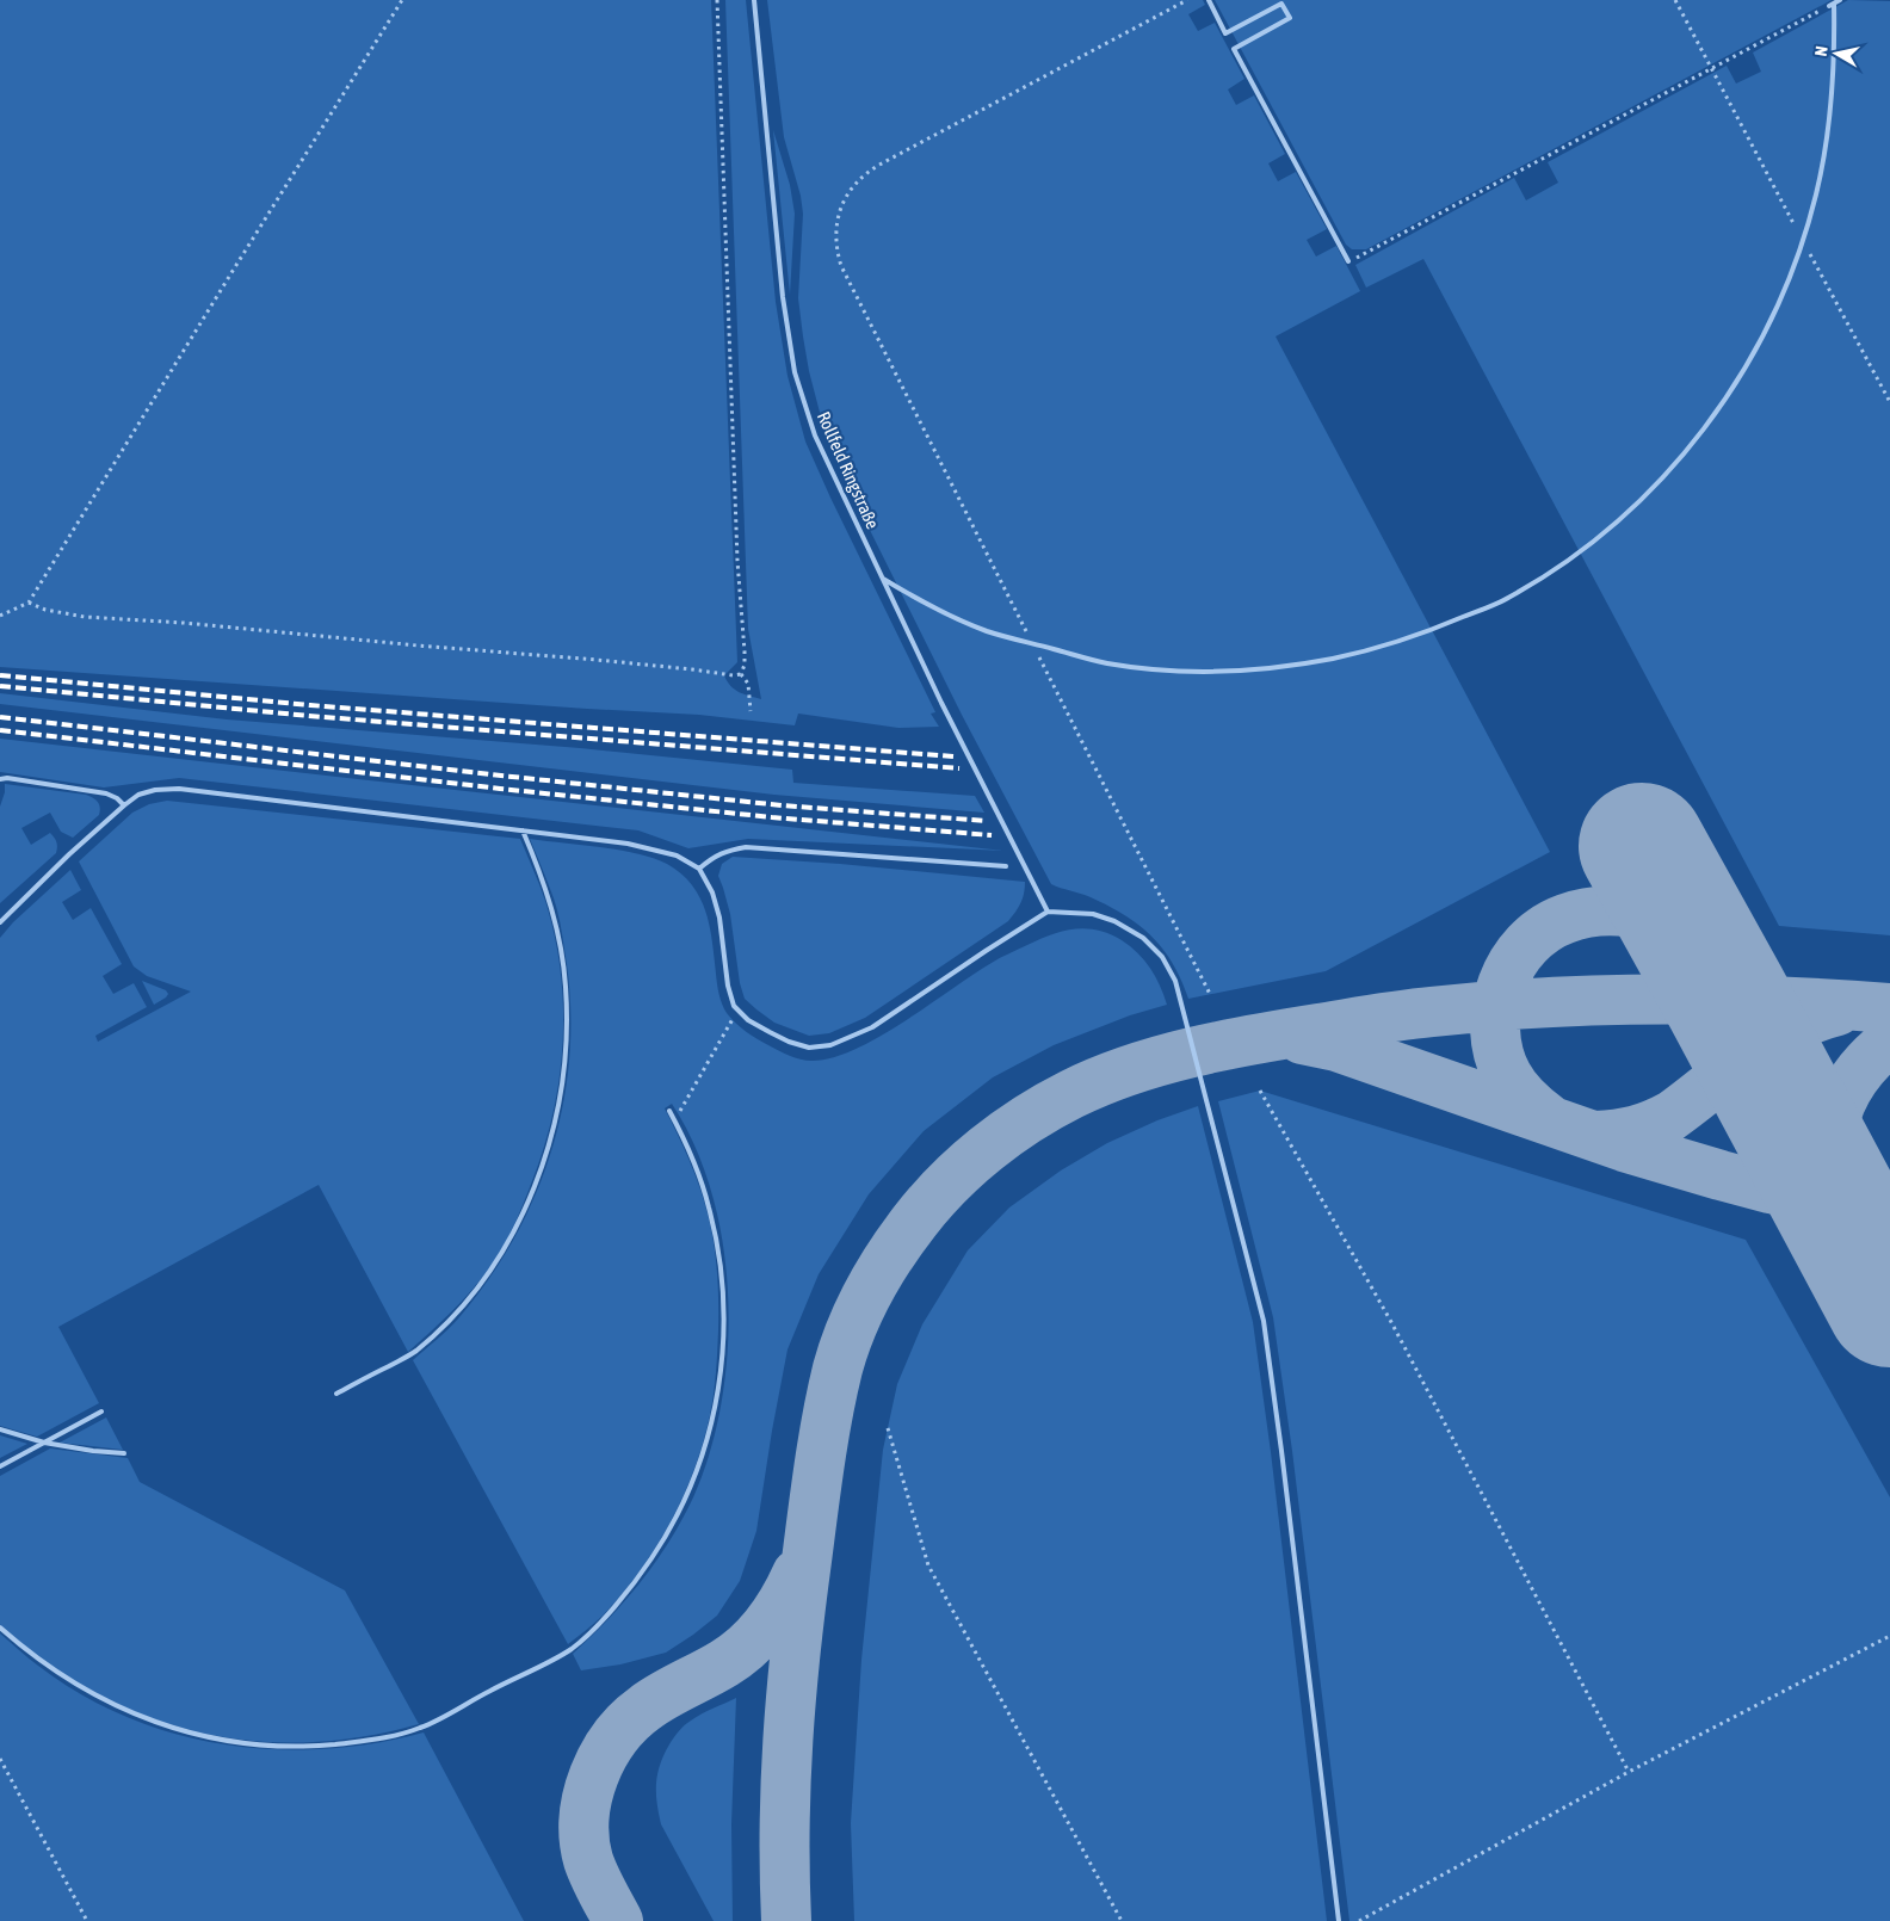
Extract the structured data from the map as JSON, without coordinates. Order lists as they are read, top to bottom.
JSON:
{
  "streets": {
    "lane": ["Rollfeld Ringstraße"]
  },
  "north": "left"
}
